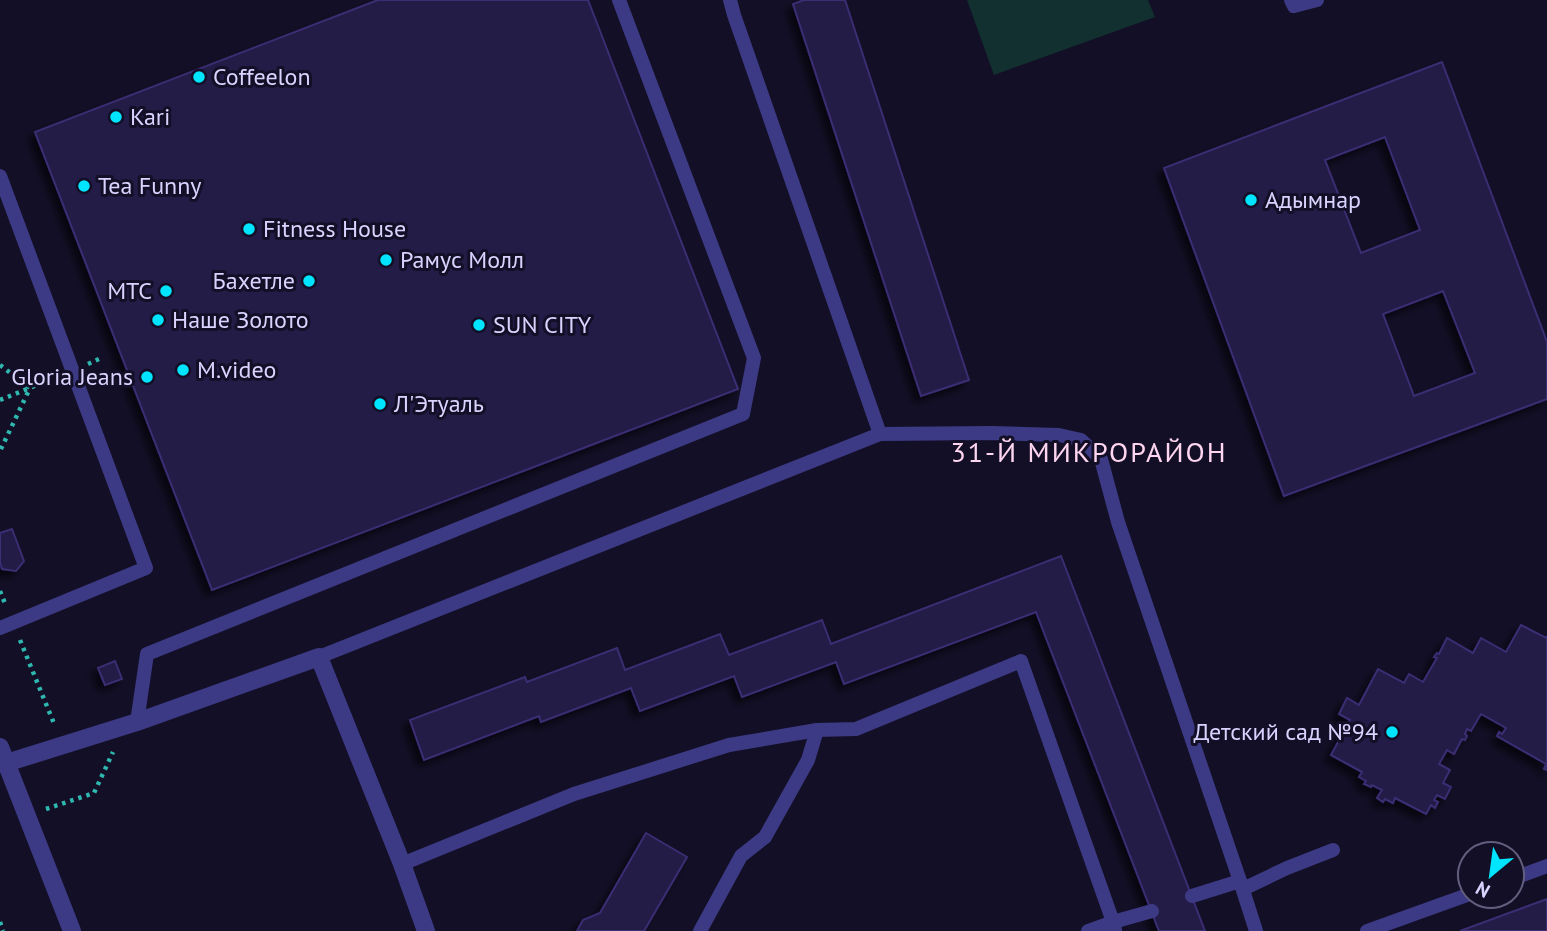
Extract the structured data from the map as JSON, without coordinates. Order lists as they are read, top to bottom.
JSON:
{
  "districts": ["31-Й МИКРОРАЙОН"],
  "places": [
    "Coffeelon",
    "Kari",
    "Tea Funny",
    "Адымнар",
    "Fitness House",
    "Рамус Молл",
    "Бахетле",
    "МТС",
    "Наше Золото",
    "SUN CITY",
    "M.video",
    "Gloria Jeans",
    "Л'Этуаль",
    "Детский сад №94"
  ],
  "north": "bottom left"
}
